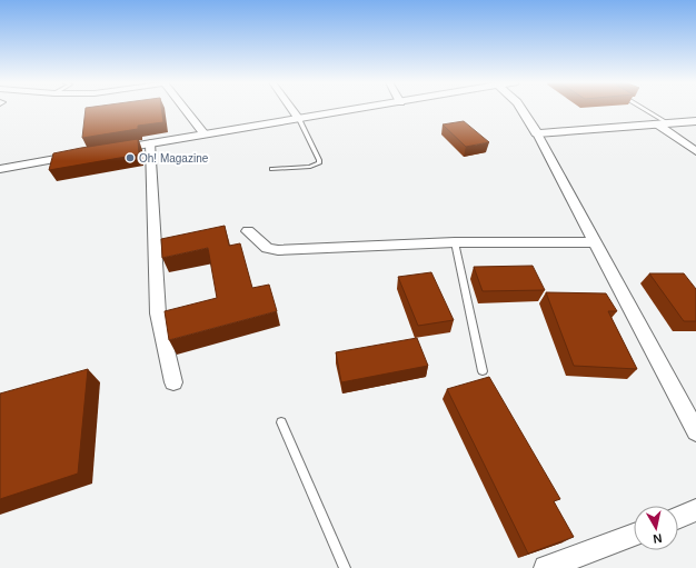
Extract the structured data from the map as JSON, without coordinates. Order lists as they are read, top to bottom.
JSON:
{
  "places": ["Oh! Magazine"],
  "north": "bottom"
}
